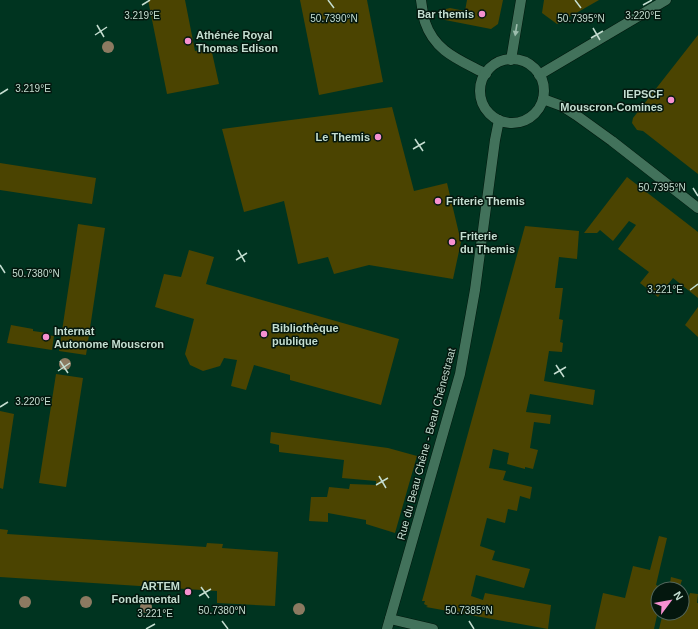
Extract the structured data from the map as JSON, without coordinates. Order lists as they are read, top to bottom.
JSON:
{
  "streets": {
    "street": ["Rue du Beau Chêne - Beau Chênestraat"]
  },
  "places": [
    "Bar themis",
    "Athénée Royal Thomas Edison",
    "IEPSCF Mouscron-Comines",
    "Le Themis",
    "Friterie Themis",
    "Friterie du Themis",
    "Bibliothèque publique",
    "Internat Autonome Mouscron",
    "ARTEM Fondamental"
  ],
  "north": "top right",
  "coordinates": [
    "3.219°E",
    "3.220°E",
    "50.7390°N",
    "50.7395°N",
    "50.7380°N",
    "3.221°E",
    "50.7385°N"
  ]
}
